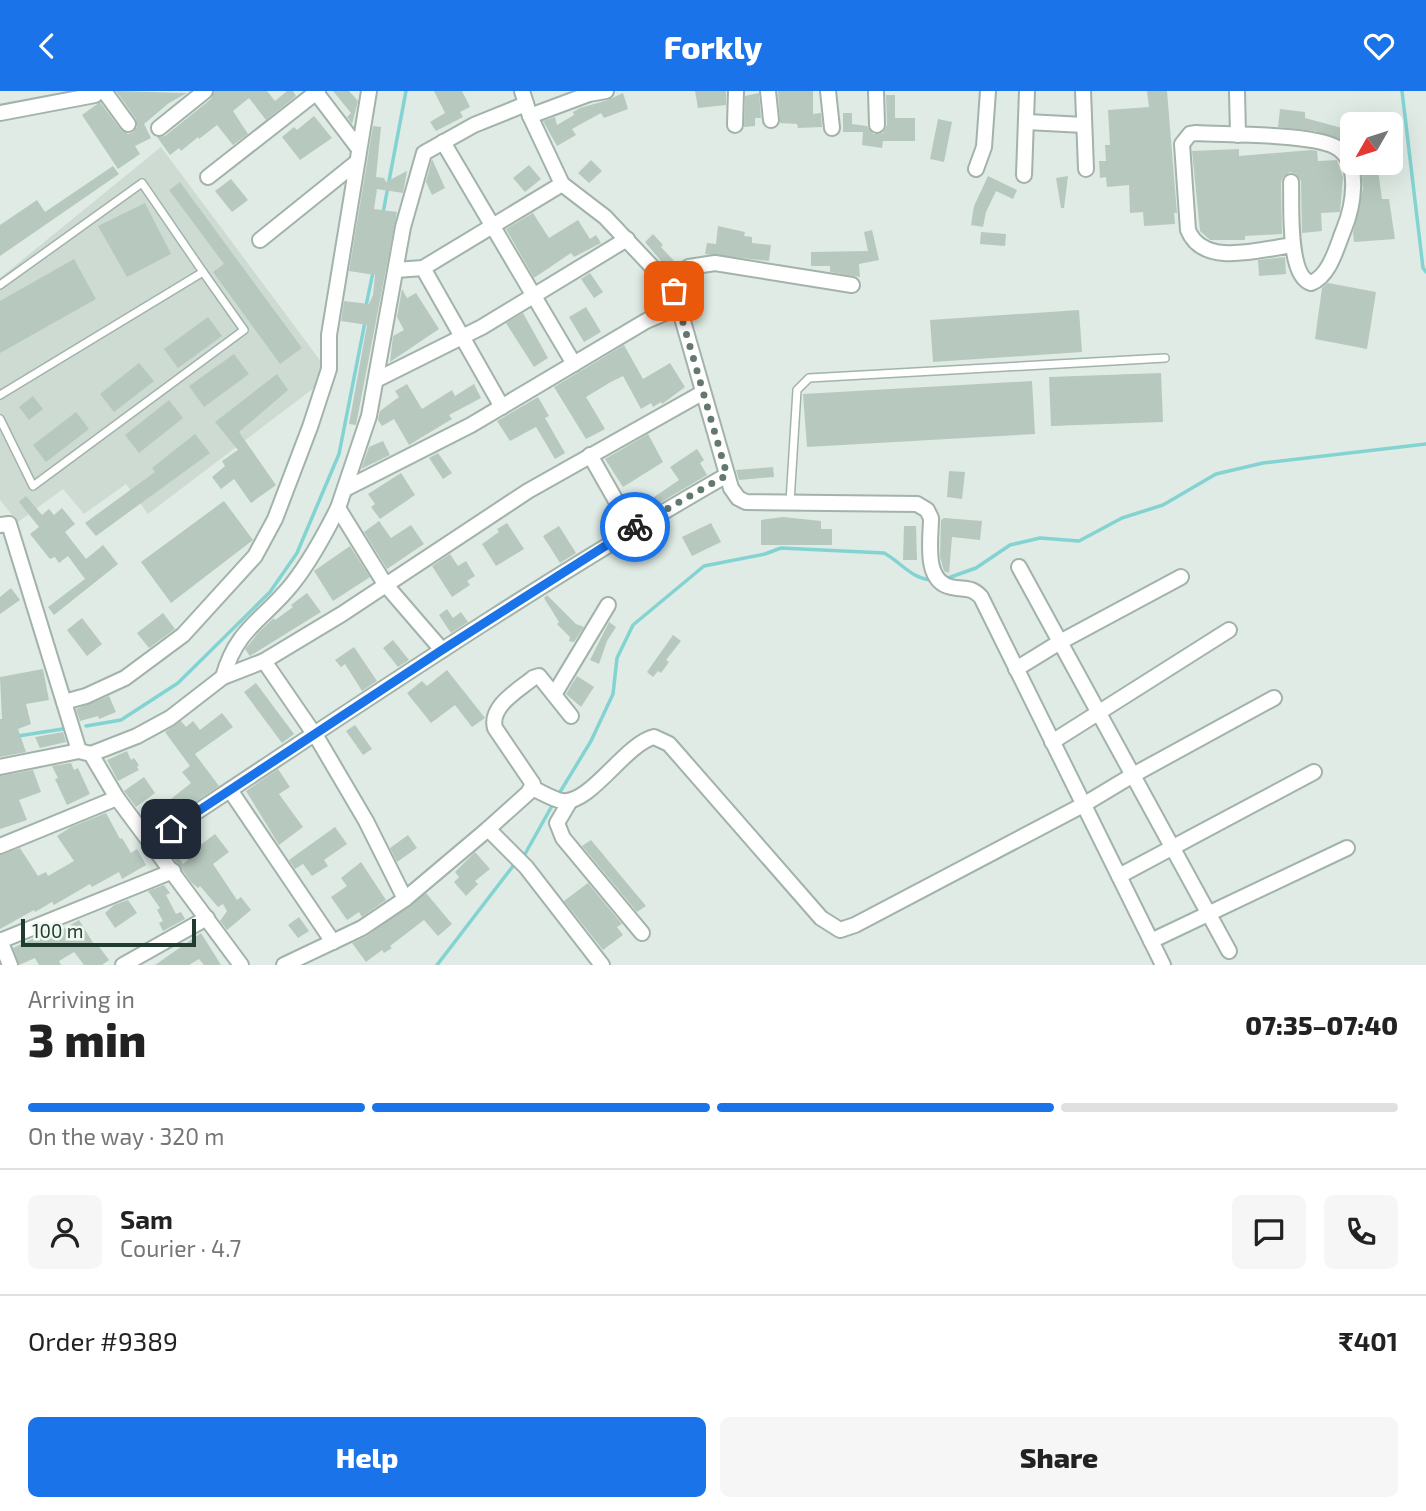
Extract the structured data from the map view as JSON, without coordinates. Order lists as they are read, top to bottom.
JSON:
{
  "scale_bar": "100 m",
  "north": "bottom left",
  "page": {
    "header": "Forkly",
    "scale": "100 m",
    "heading": ["3 min", "Arriving in", "07:35–07:40"],
    "panel": [
      "Sam",
      "Courier · 4.7",
      "Order #9389",
      "₹401"
    ],
    "bar": "On the way · 320 m",
    "buttons": ["Help", "Share"]
  }
}
